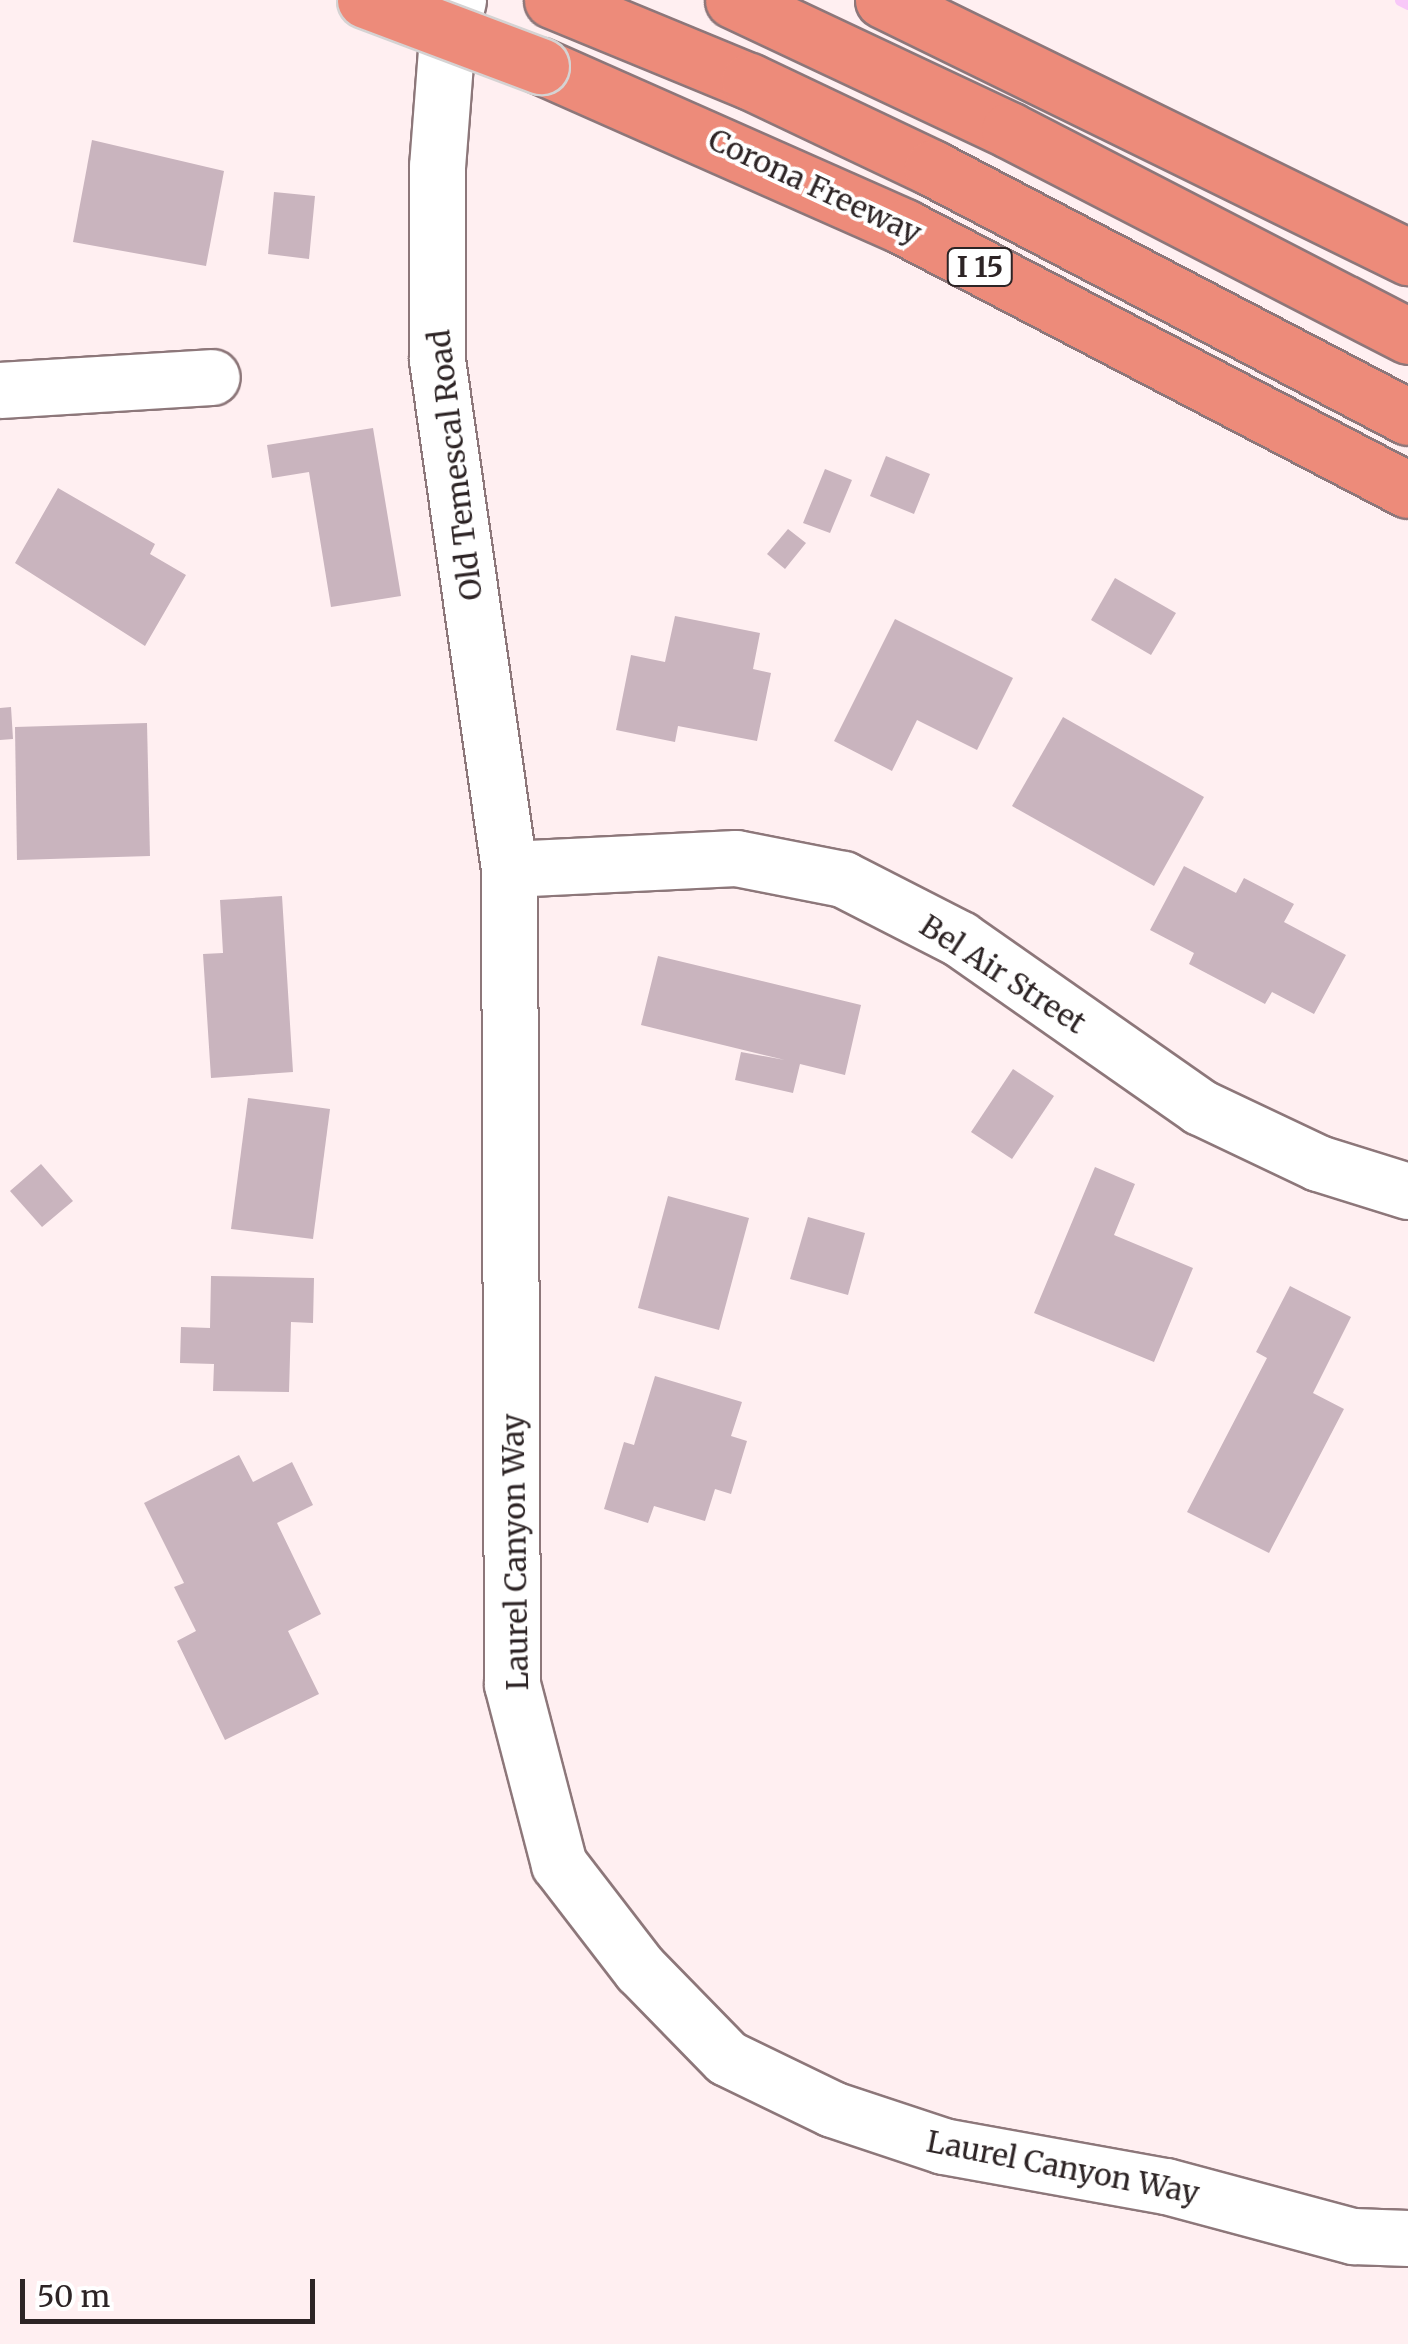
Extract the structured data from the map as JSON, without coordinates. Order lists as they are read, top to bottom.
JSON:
{
  "streets": {
    "highway": ["Corona Freeway", "I 15"],
    "street": ["Old Temescal Road", "Bel Air Street", "Laurel Canyon Way"]
  },
  "crossings": [
    ["Old Temescal Road", "Bel Air Street"],
    ["Old Temescal Road", "Laurel Canyon Way"],
    ["Bel Air Street", "Laurel Canyon Way"]
  ],
  "scale_bar": "50 m"
}
